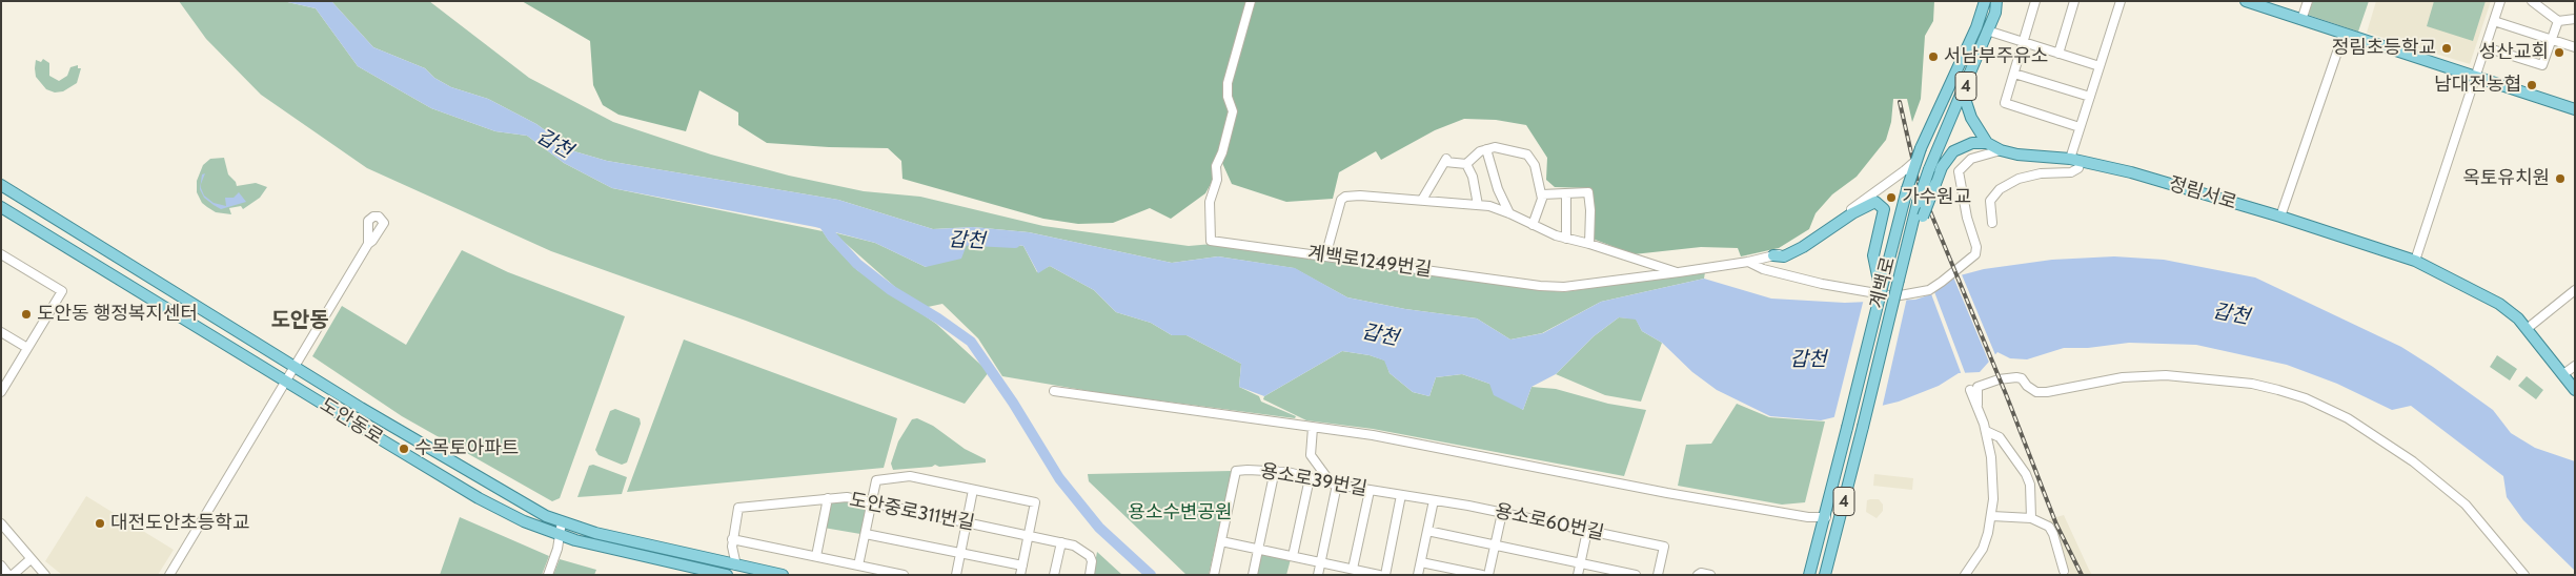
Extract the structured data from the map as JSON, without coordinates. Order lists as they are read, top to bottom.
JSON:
{
  "streets": {
    "main road": [
      "4",
      "정림서로",
      "계백로",
      "도안동로"
    ],
    "street": [
      "계백로1249번길",
      "용소로39번길",
      "도안중로311번길",
      "용소로60번길"
    ]
  },
  "crossings": [
    ["4", "계백로"],
    ["계백로1249번길", "계백로"],
    ["용소로39번길", "용소로60번길"]
  ],
  "districts": ["도안동"],
  "water": ["갑천"],
  "parks": ["용소수변공원"],
  "places": [
    "정림초등학교",
    "성산교회",
    "서남부주유소",
    "남대전농협",
    "옥토유치원",
    "가수원교",
    "도안동 행정복지센터",
    "수목토아파트",
    "대전도안초등학교"
  ]
}
